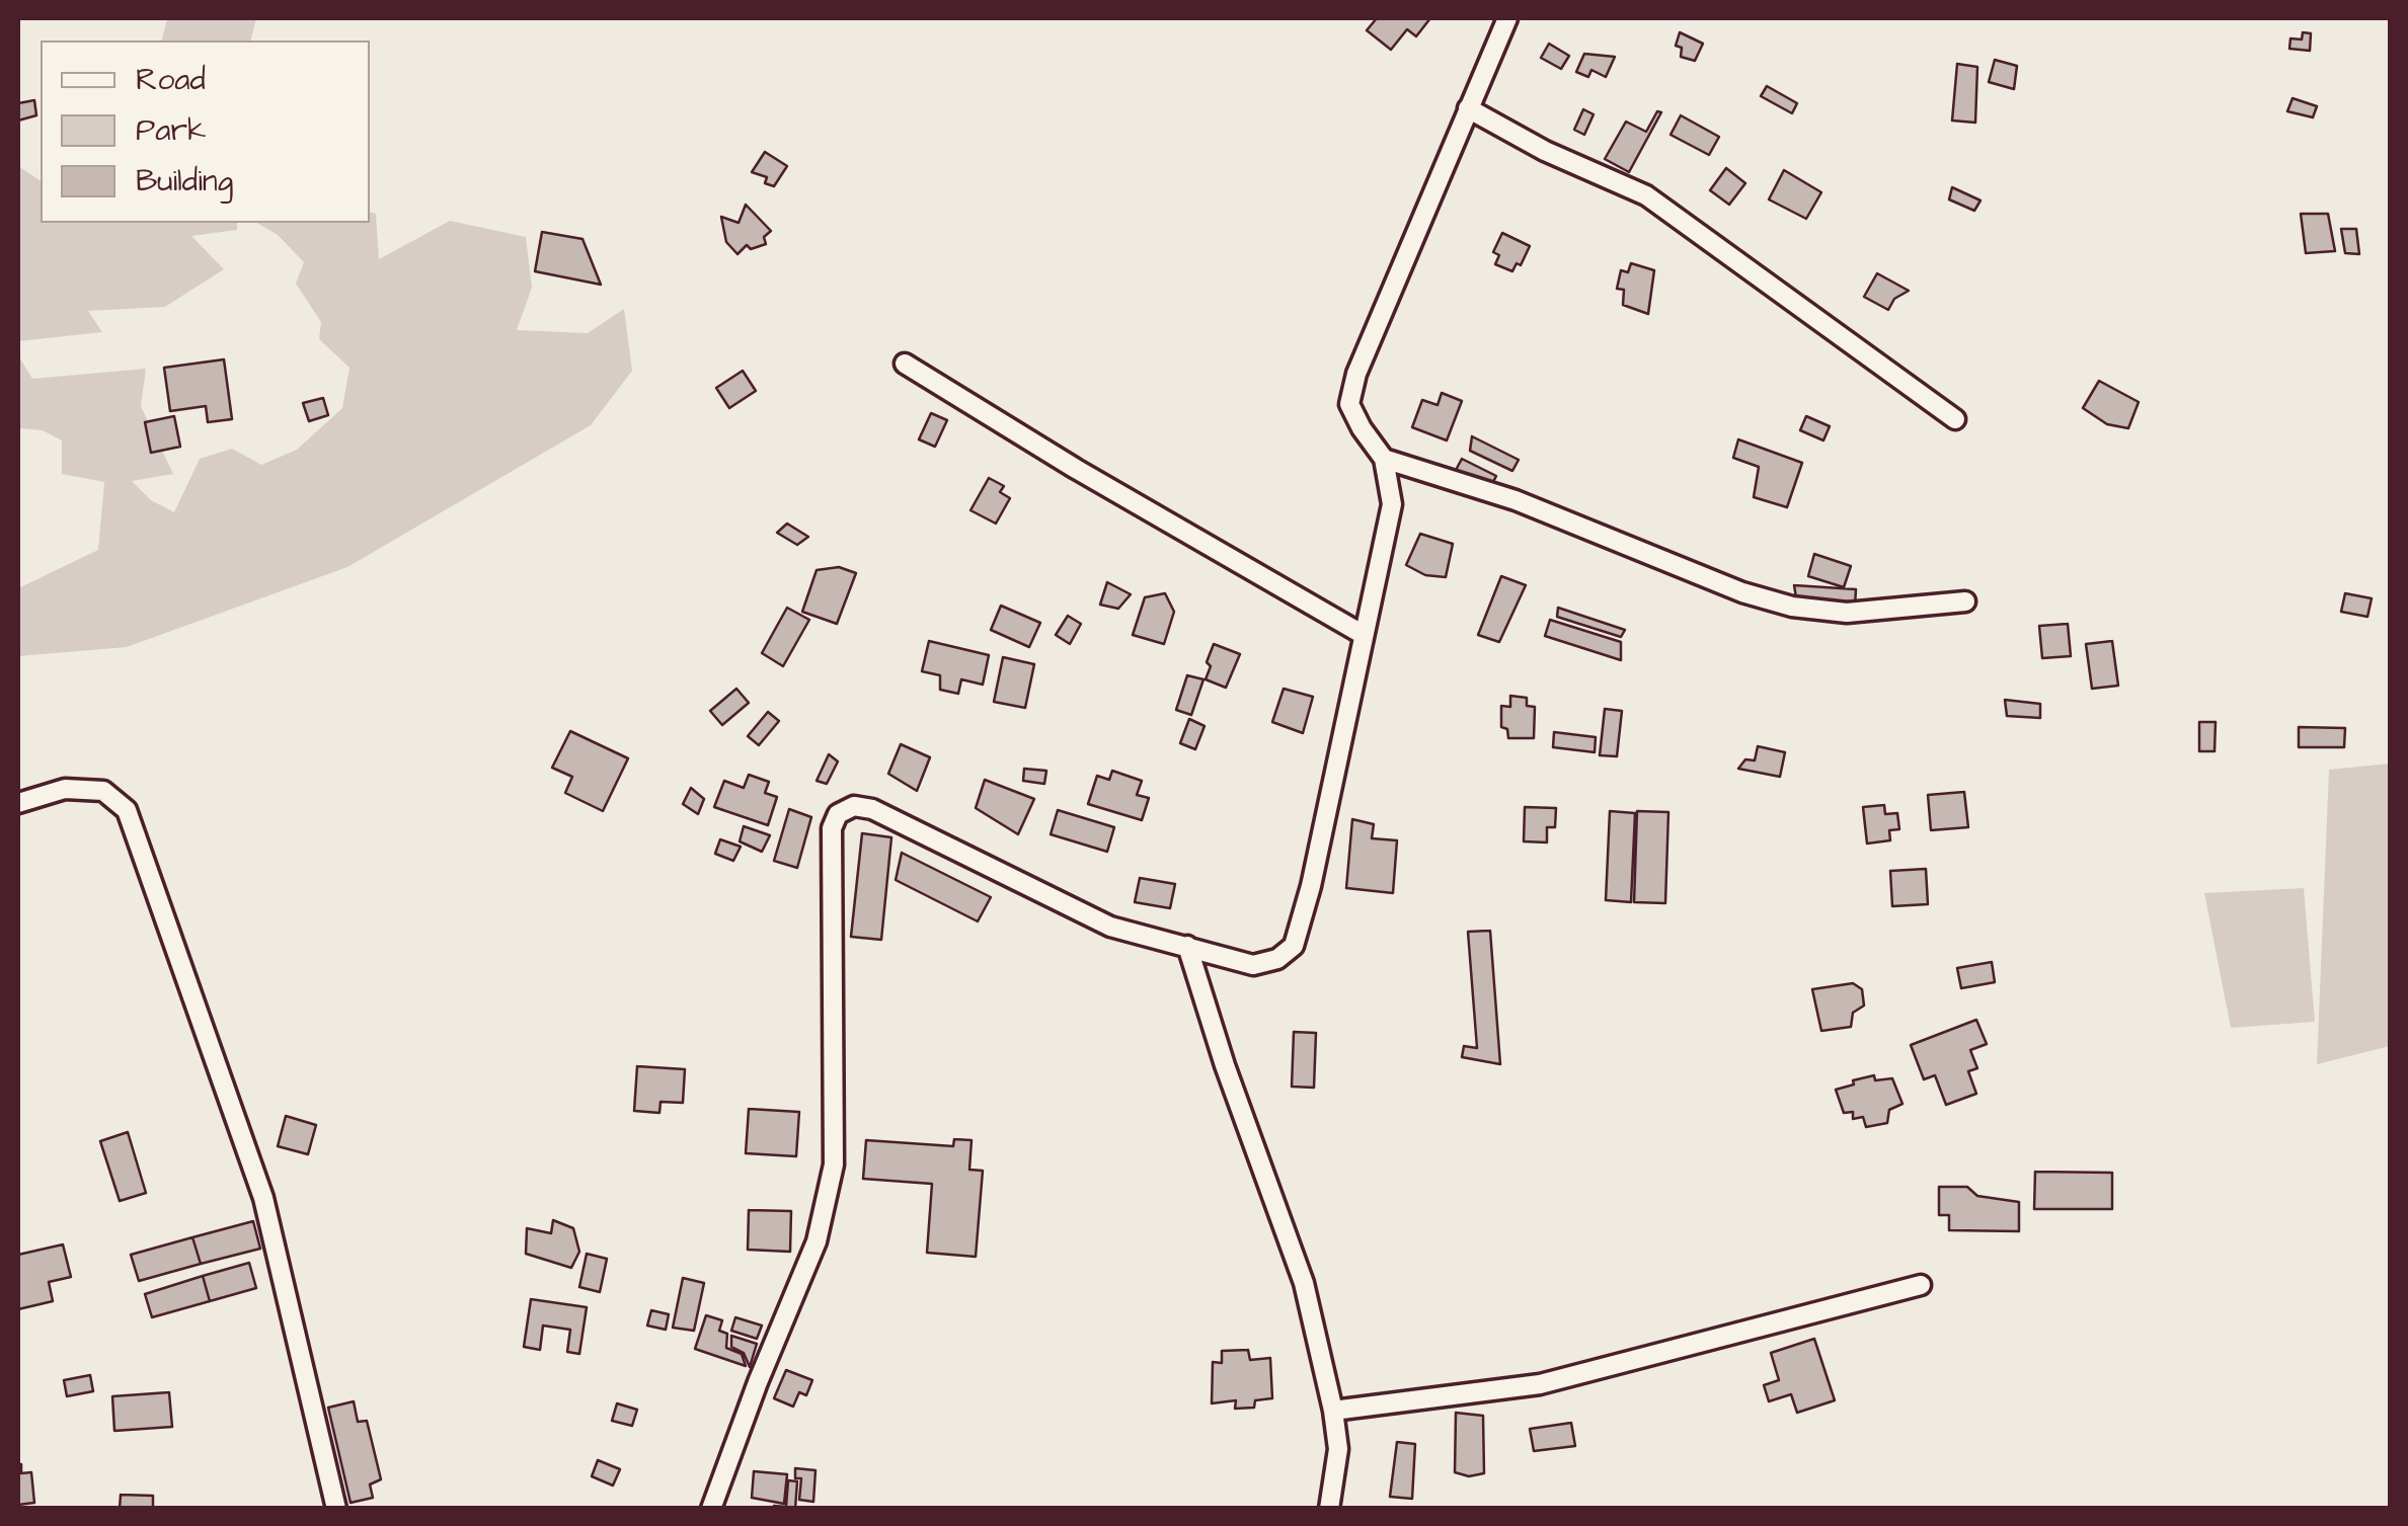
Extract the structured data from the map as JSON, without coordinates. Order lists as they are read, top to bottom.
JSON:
{
  "legend": ["Road", "Park", "Building"]
}
